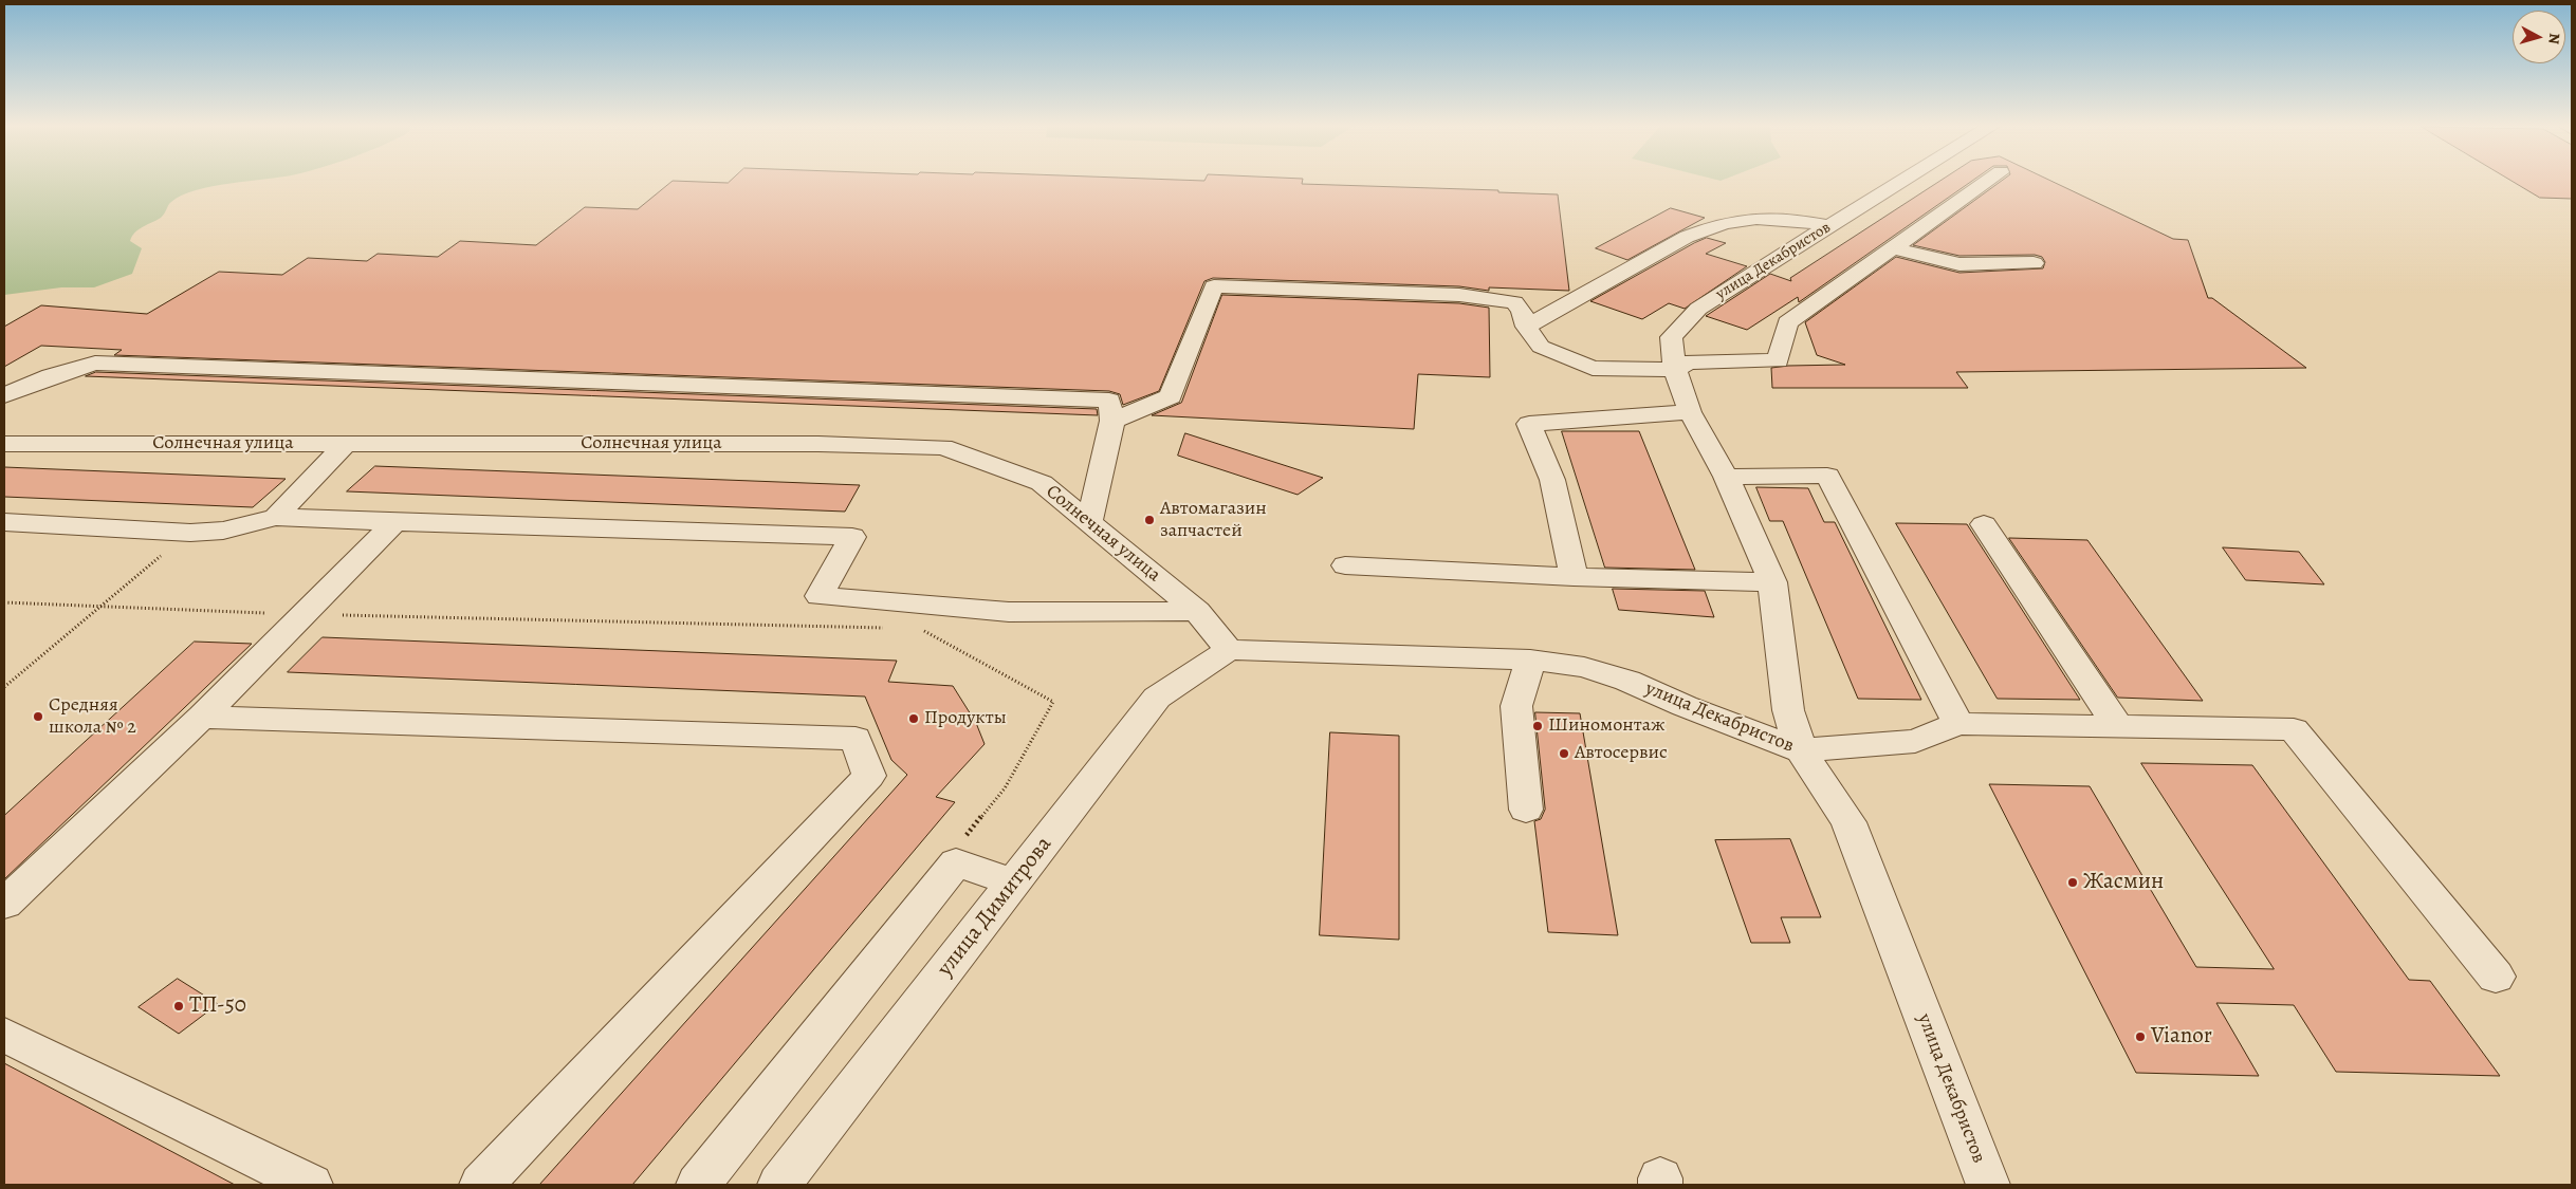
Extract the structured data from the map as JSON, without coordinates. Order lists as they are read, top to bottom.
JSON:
{
  "streets": {
    "street": ["улица Декабристов", "Солнечная улица", "улица Димитрова"]
  },
  "crossings": [
    ["улица Декабристов", "Солнечная улица"],
    ["улица Декабристов", "улица Димитрова"],
    ["Солнечная улица", "улица Димитрова"]
  ],
  "places": [
    "Автомагазин запчастей",
    "Средняя школа № 2",
    "Продукты",
    "Шиномонтаж",
    "Автосервис",
    "Жасмин",
    "ТП-50",
    "Vianor"
  ],
  "north": "right"
}
